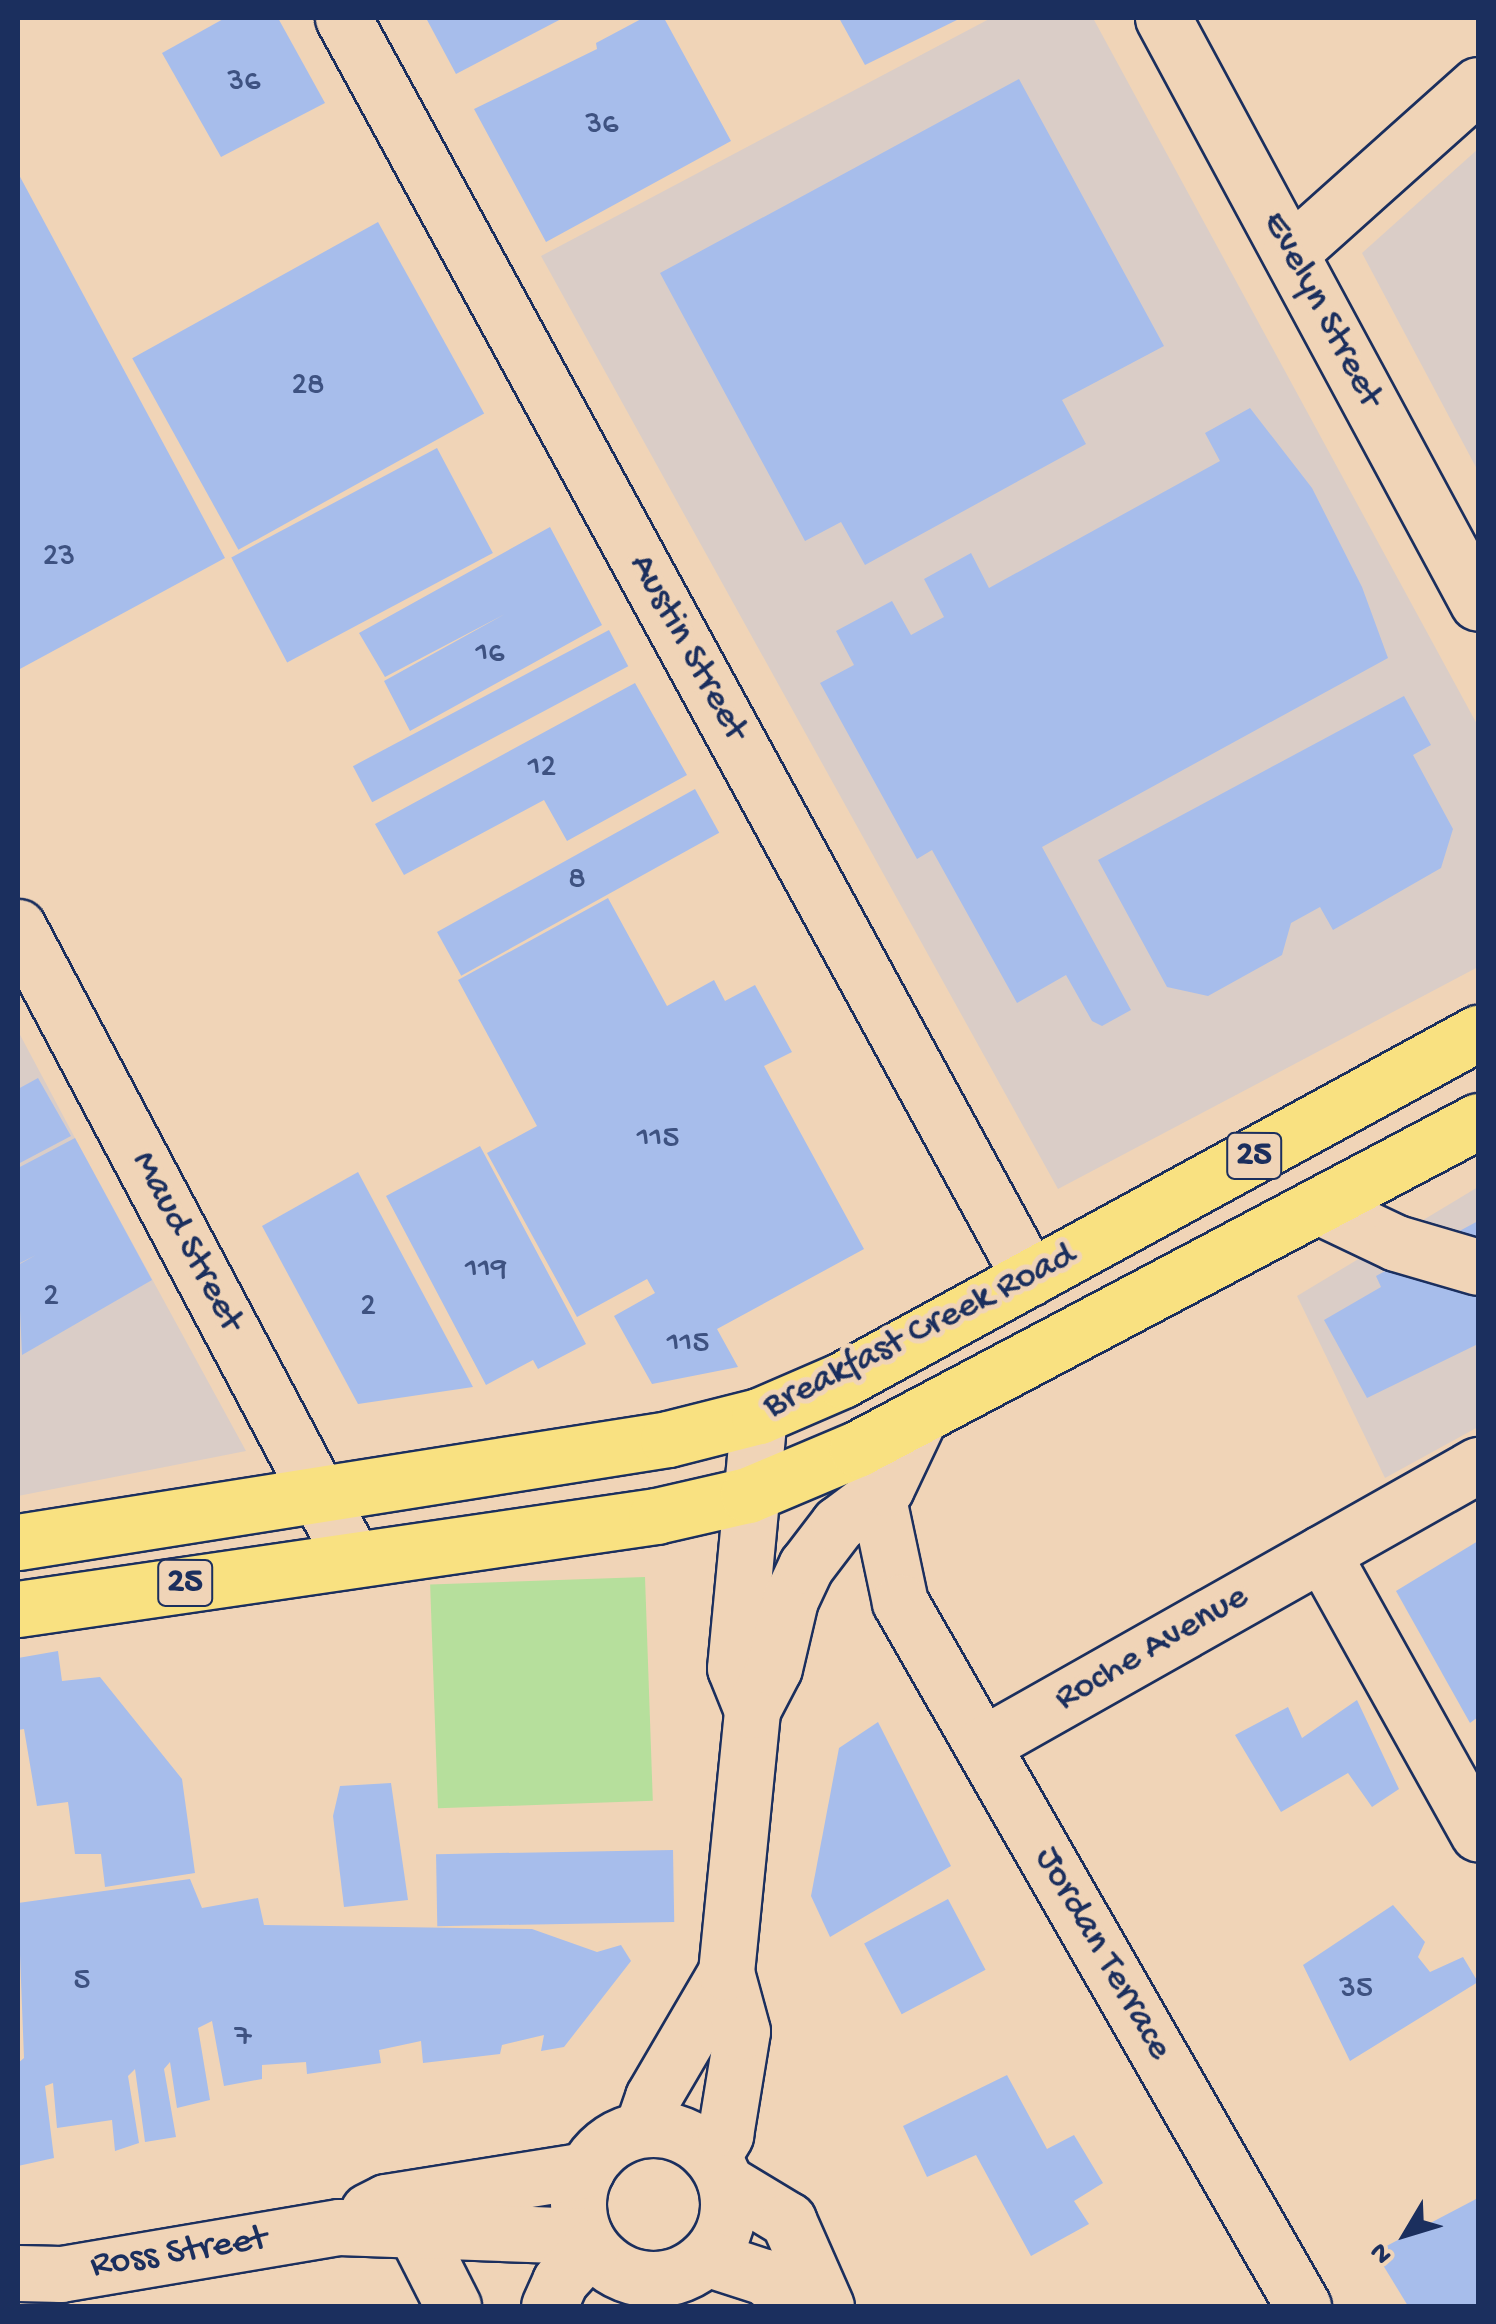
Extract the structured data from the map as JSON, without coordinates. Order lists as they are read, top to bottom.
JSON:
{
  "streets": {
    "main road": ["25", "Breakfast Creek Road"],
    "street": [
      "Evelyn Street",
      "Austin Street",
      "Maud Street",
      "Roche Avenue",
      "Jordan Terrace",
      "Ross Street"
    ]
  },
  "crossings": [
    ["Austin Street", "Breakfast Creek Road"],
    ["Maud Street", "Breakfast Creek Road"],
    ["Roche Avenue", "Jordan Terrace"]
  ],
  "house_numbers": [
    "36",
    "36",
    "28",
    "23",
    "16",
    "12",
    "8",
    "115",
    "119",
    "2",
    "2",
    "115",
    "5",
    "35",
    "7"
  ],
  "north": "bottom left"
}
